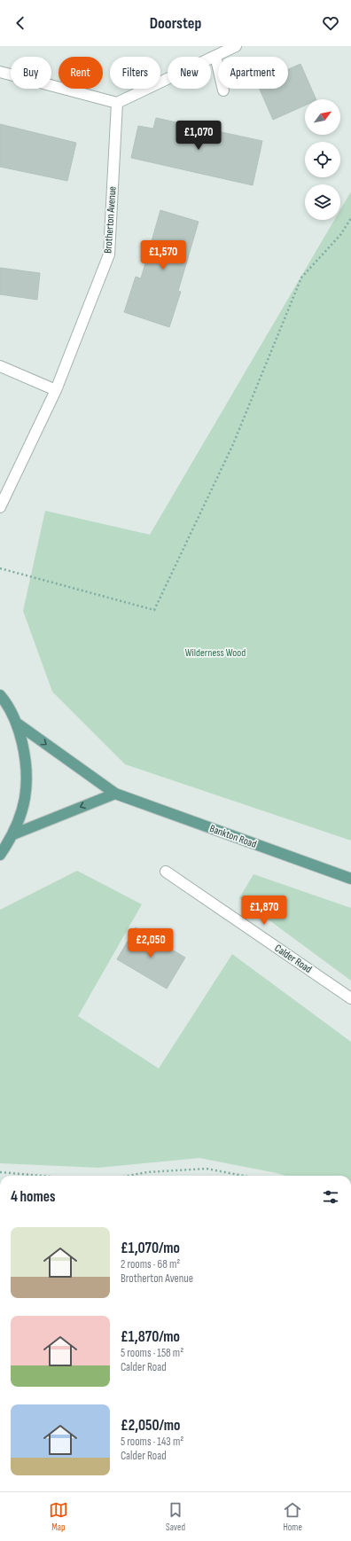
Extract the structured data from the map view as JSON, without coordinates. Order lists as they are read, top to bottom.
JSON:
{
  "streets": {
    "main road": ["Bankton Road"],
    "street": ["Brotherton Avenue", "Calder Road"]
  },
  "parks": ["Wilderness Wood"],
  "north": "top right",
  "page": {
    "header": "Doorstep",
    "chip": [
      "Buy",
      "Rent",
      "Filters",
      "New",
      "Apartment"
    ],
    "price": [
      "£1,070",
      "£1,570",
      "£1,870",
      "£2,050"
    ],
    "heading": "4 homes",
    "list": [
      {
        "name": "£1,070/mo",
        "note": "2 rooms · 68 m² · Brotherton Avenue"
      },
      {
        "name": "£1,870/mo",
        "note": "5 rooms · 158 m² · Calder Road"
      },
      {
        "name": "£2,050/mo",
        "note": "5 rooms · 143 m² · Calder Road"
      }
    ],
    "tabs": ["Map", "Saved", "Home"]
  }
}
